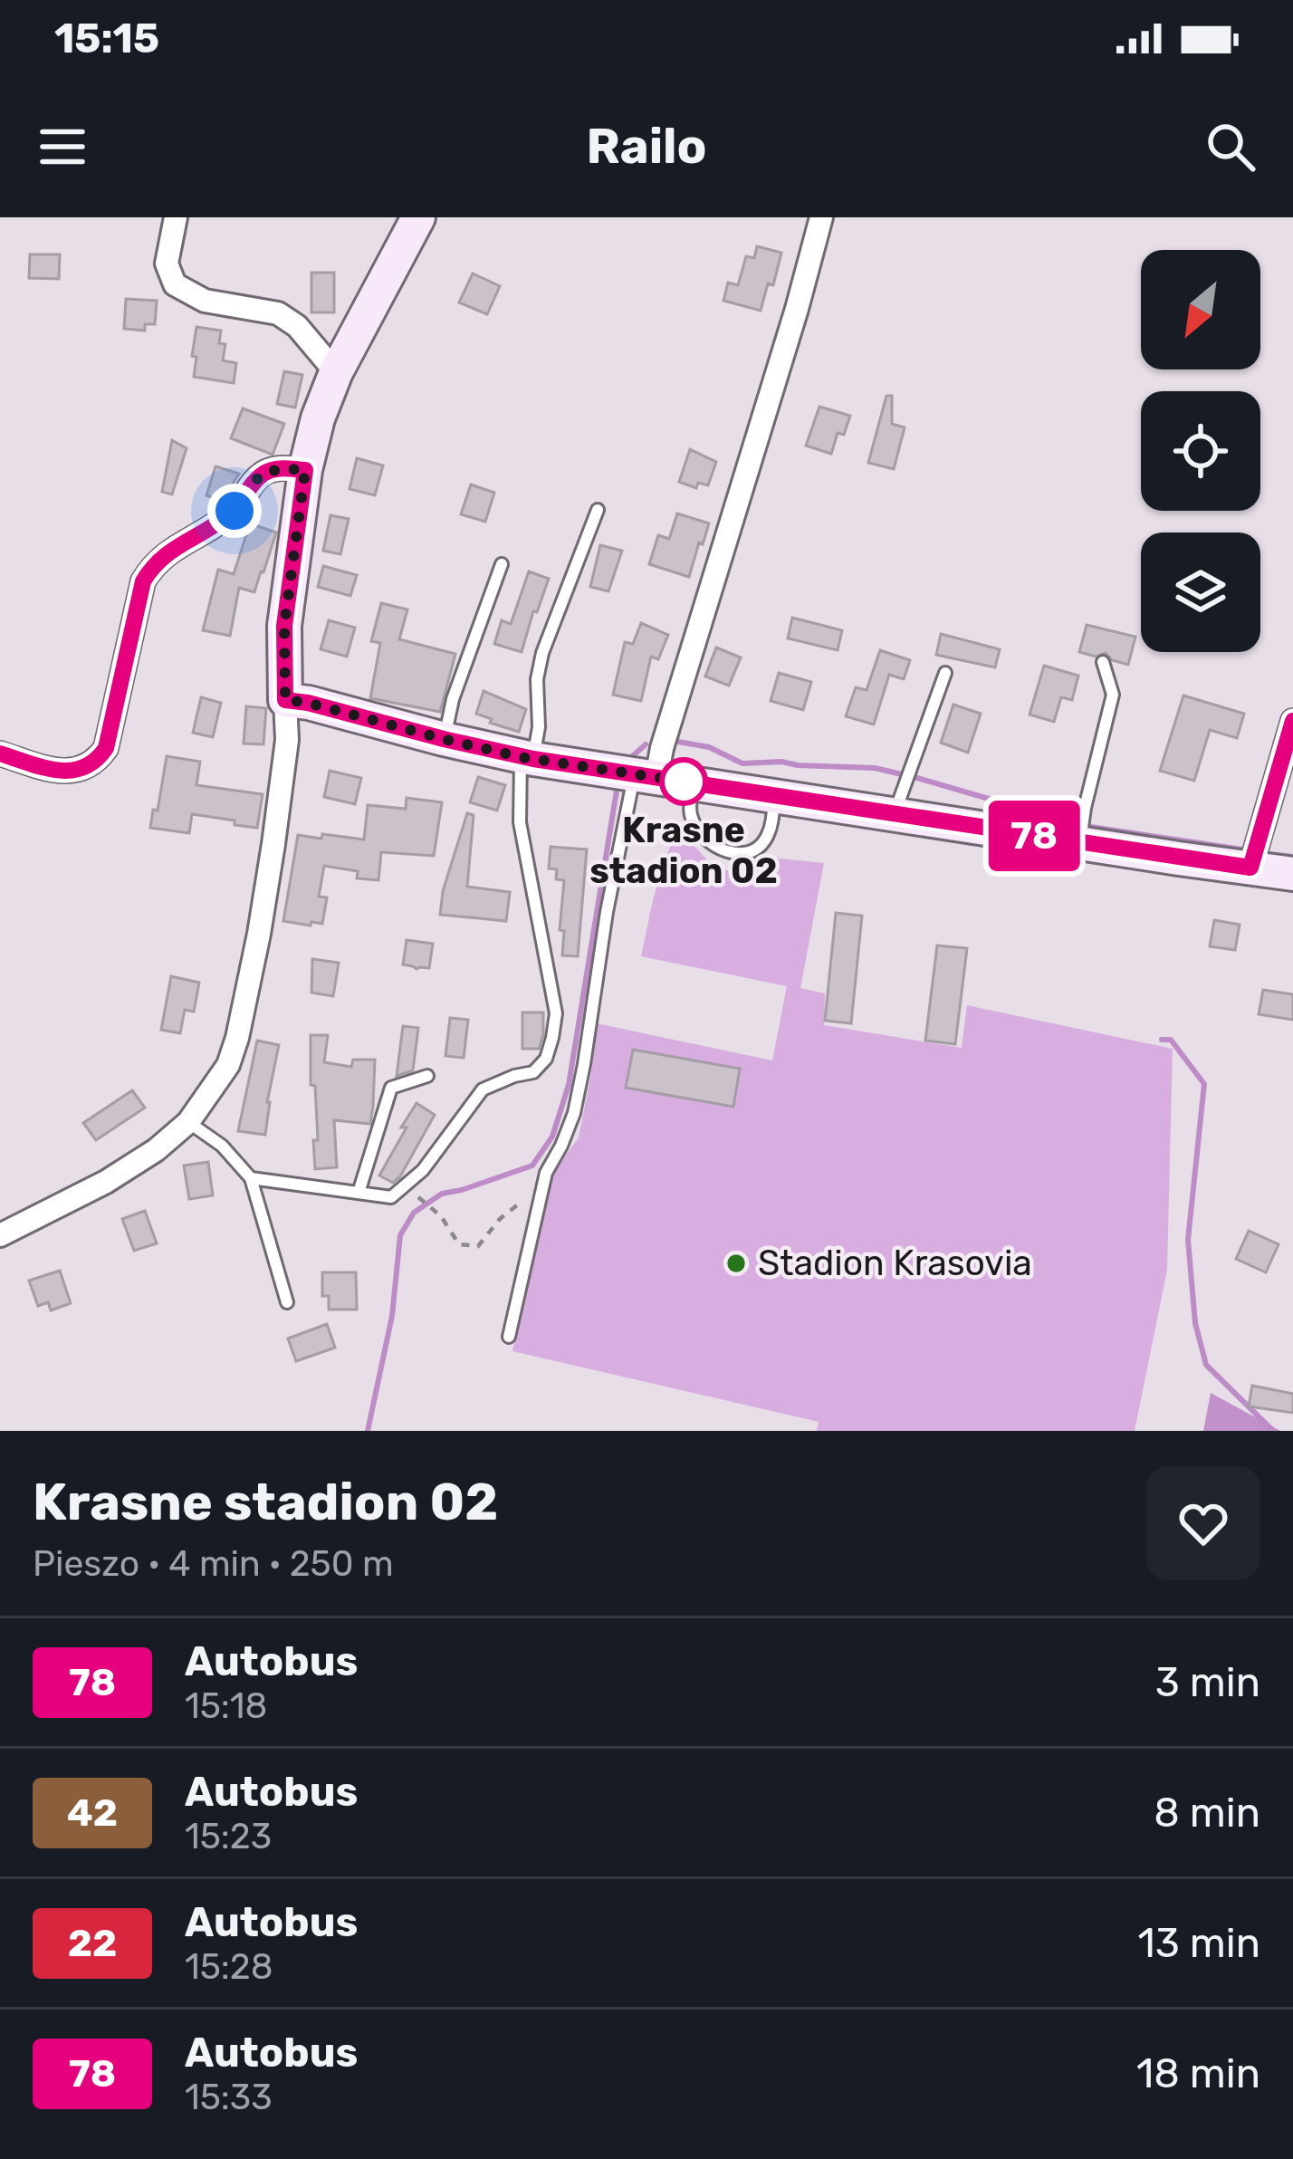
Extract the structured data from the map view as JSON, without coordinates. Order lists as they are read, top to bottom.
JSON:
{
  "places": ["Krasne stadion 02", "Stadion Krasovia"],
  "lines": ["bus line 78"],
  "north": "bottom left",
  "page": {
    "status": "15:15",
    "header": "Railo",
    "on_map": "78",
    "heading": ["Krasne stadion 02", "Pieszo · 4 min · 250 m"],
    "list": [
      {
        "mark": "78",
        "name": "Autobus",
        "note": "15:18",
        "value": "3 min"
      },
      {
        "mark": "42",
        "name": "Autobus",
        "note": "15:23",
        "value": "8 min"
      },
      {
        "mark": "22",
        "name": "Autobus",
        "note": "15:28",
        "value": "13 min"
      },
      {
        "mark": "78",
        "name": "Autobus",
        "note": "15:33",
        "value": "18 min"
      }
    ]
  }
}
